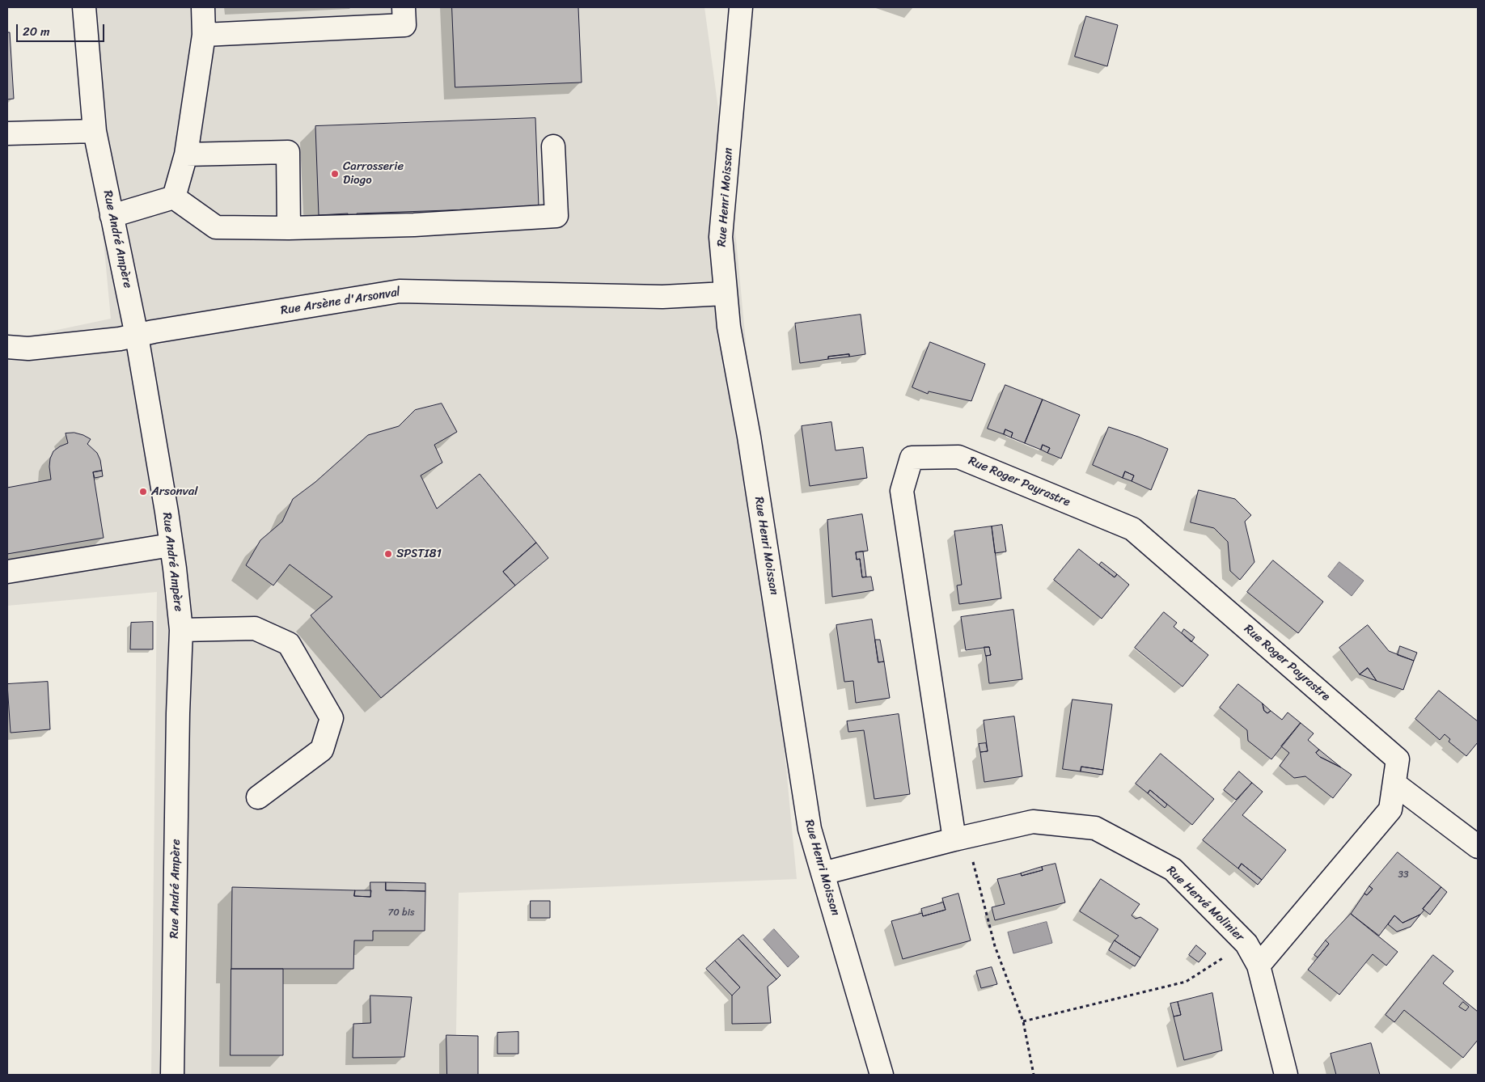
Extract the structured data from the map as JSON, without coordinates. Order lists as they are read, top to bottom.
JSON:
{
  "streets": {
    "street": [
      "Rue Henri Moissan",
      "Rue André Ampère",
      "Rue Arsène d'Arsonval",
      "Rue Roger Payrastre",
      "Rue Hervé Molinier"
    ]
  },
  "crossings": [
    ["Rue Henri Moissan", "Rue Arsène d'Arsonval"],
    ["Rue Henri Moissan", "Rue Hervé Molinier"],
    ["Rue André Ampère", "Rue Arsène d'Arsonval"],
    ["Rue Roger Payrastre", "Rue Hervé Molinier"]
  ],
  "places": ["Carrosserie Diogo", "Arsonval", "SPSTI81"],
  "house_numbers": ["33", "70 bis"],
  "scale_bar": "20 m"
}
